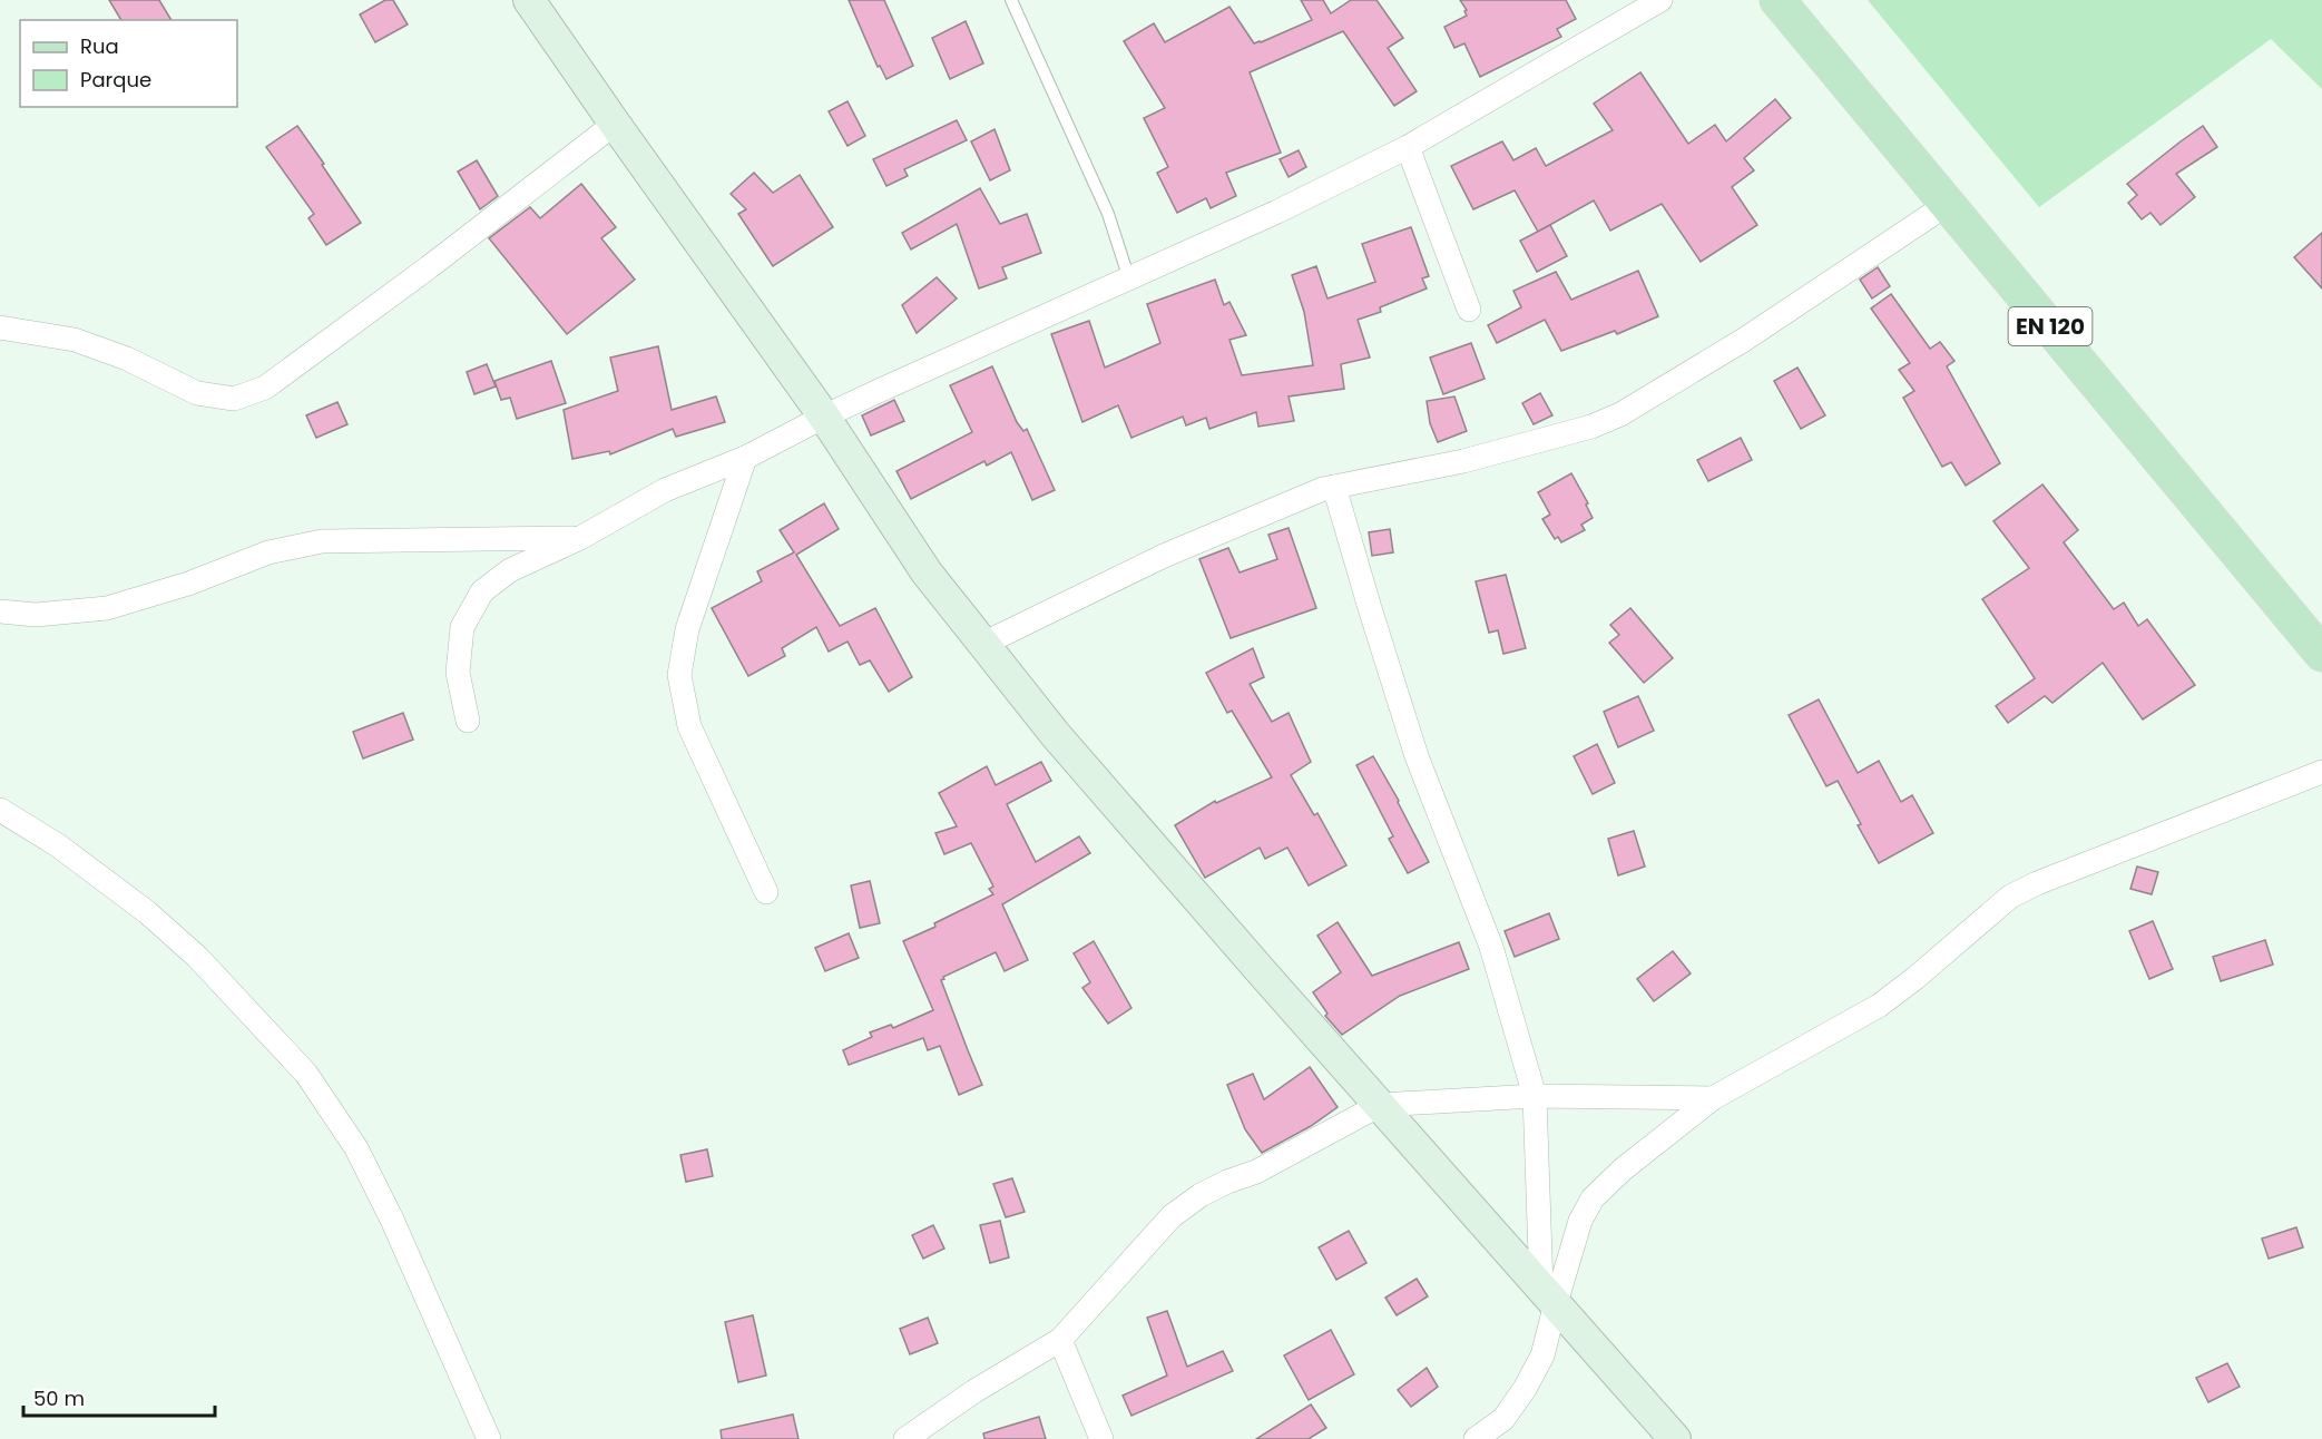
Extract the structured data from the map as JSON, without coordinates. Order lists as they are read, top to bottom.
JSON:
{
  "streets": {
    "main road": ["EN 120"]
  },
  "legend": ["Rua", "Parque"],
  "scale_bar": "50 m"
}
